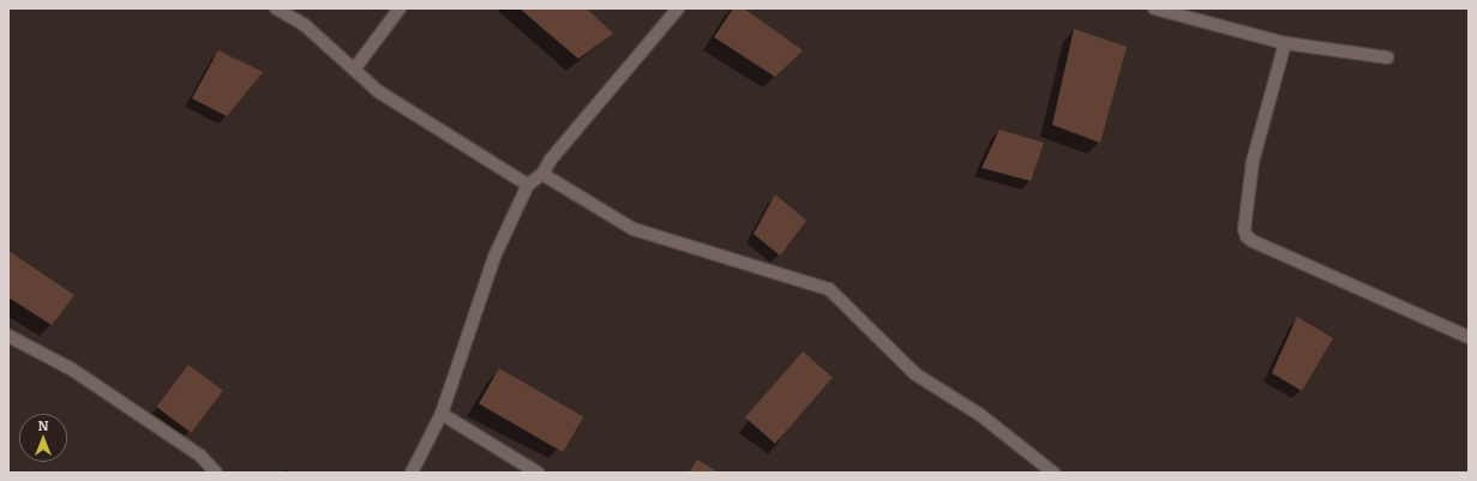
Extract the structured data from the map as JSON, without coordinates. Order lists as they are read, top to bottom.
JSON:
{
  "north": "top"
}
